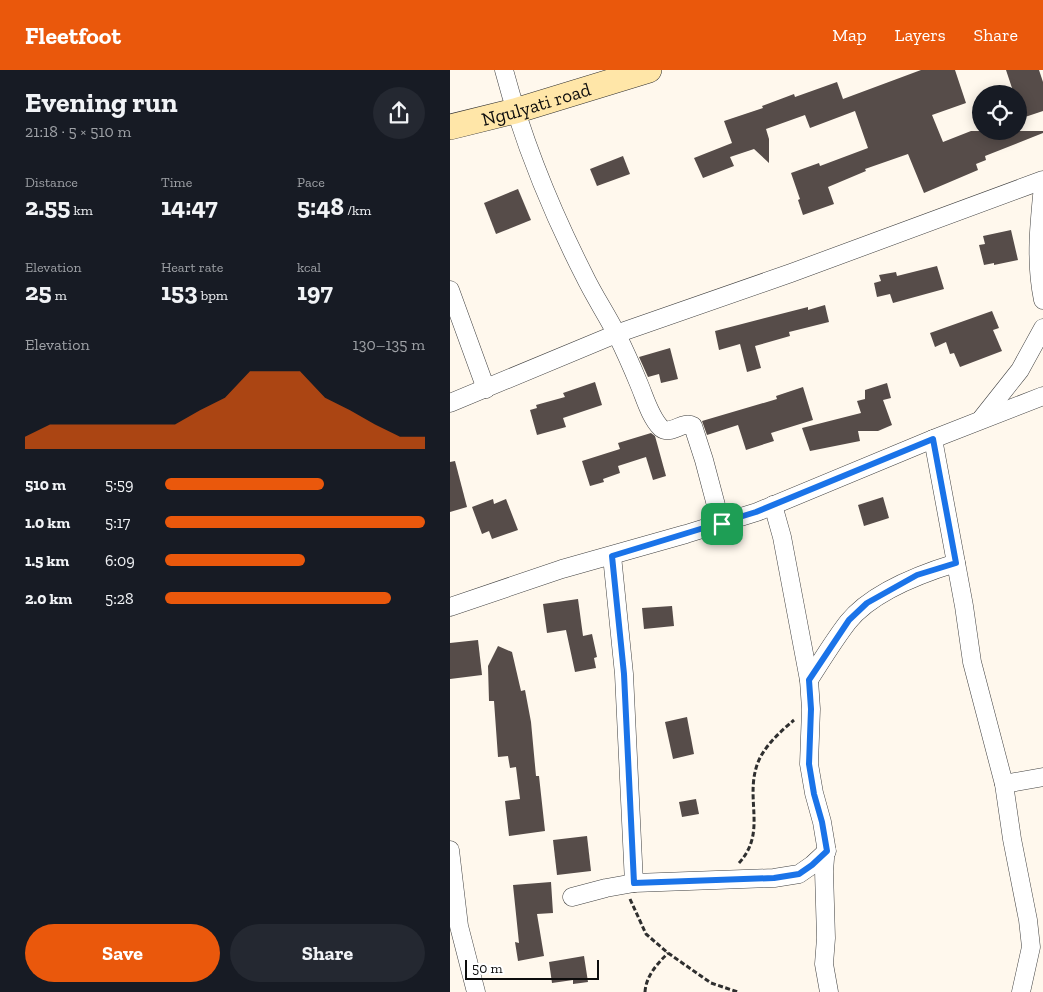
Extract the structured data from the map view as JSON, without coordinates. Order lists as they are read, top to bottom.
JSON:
{
  "streets": {
    "main road": ["Ngulyati road"]
  },
  "scale_bar": "50 m",
  "page": {
    "header": "Fleetfoot",
    "nav": ["Map", "Layers", "Share"],
    "heading": ["Evening run", "21:18 · 5 × 510 m"],
    "stats": [
      ["Distance", "2.55 km"],
      ["Time", "14:47"],
      ["Pace", "5:48 /km"],
      ["Elevation", "25 m"],
      ["Heart rate", "153 bpm"],
      ["kcal", "197"]
    ],
    "chart": ["Elevation", "130–135 m"],
    "list": [
      {
        "name": "510 m",
        "note": "5:59"
      },
      {
        "name": "1.0 km",
        "note": "5:17"
      },
      {
        "name": "1.5 km",
        "note": "6:09"
      },
      {
        "name": "2.0 km",
        "note": "5:28"
      }
    ],
    "buttons": ["Save", "Share"],
    "scale": "50 m"
  }
}
